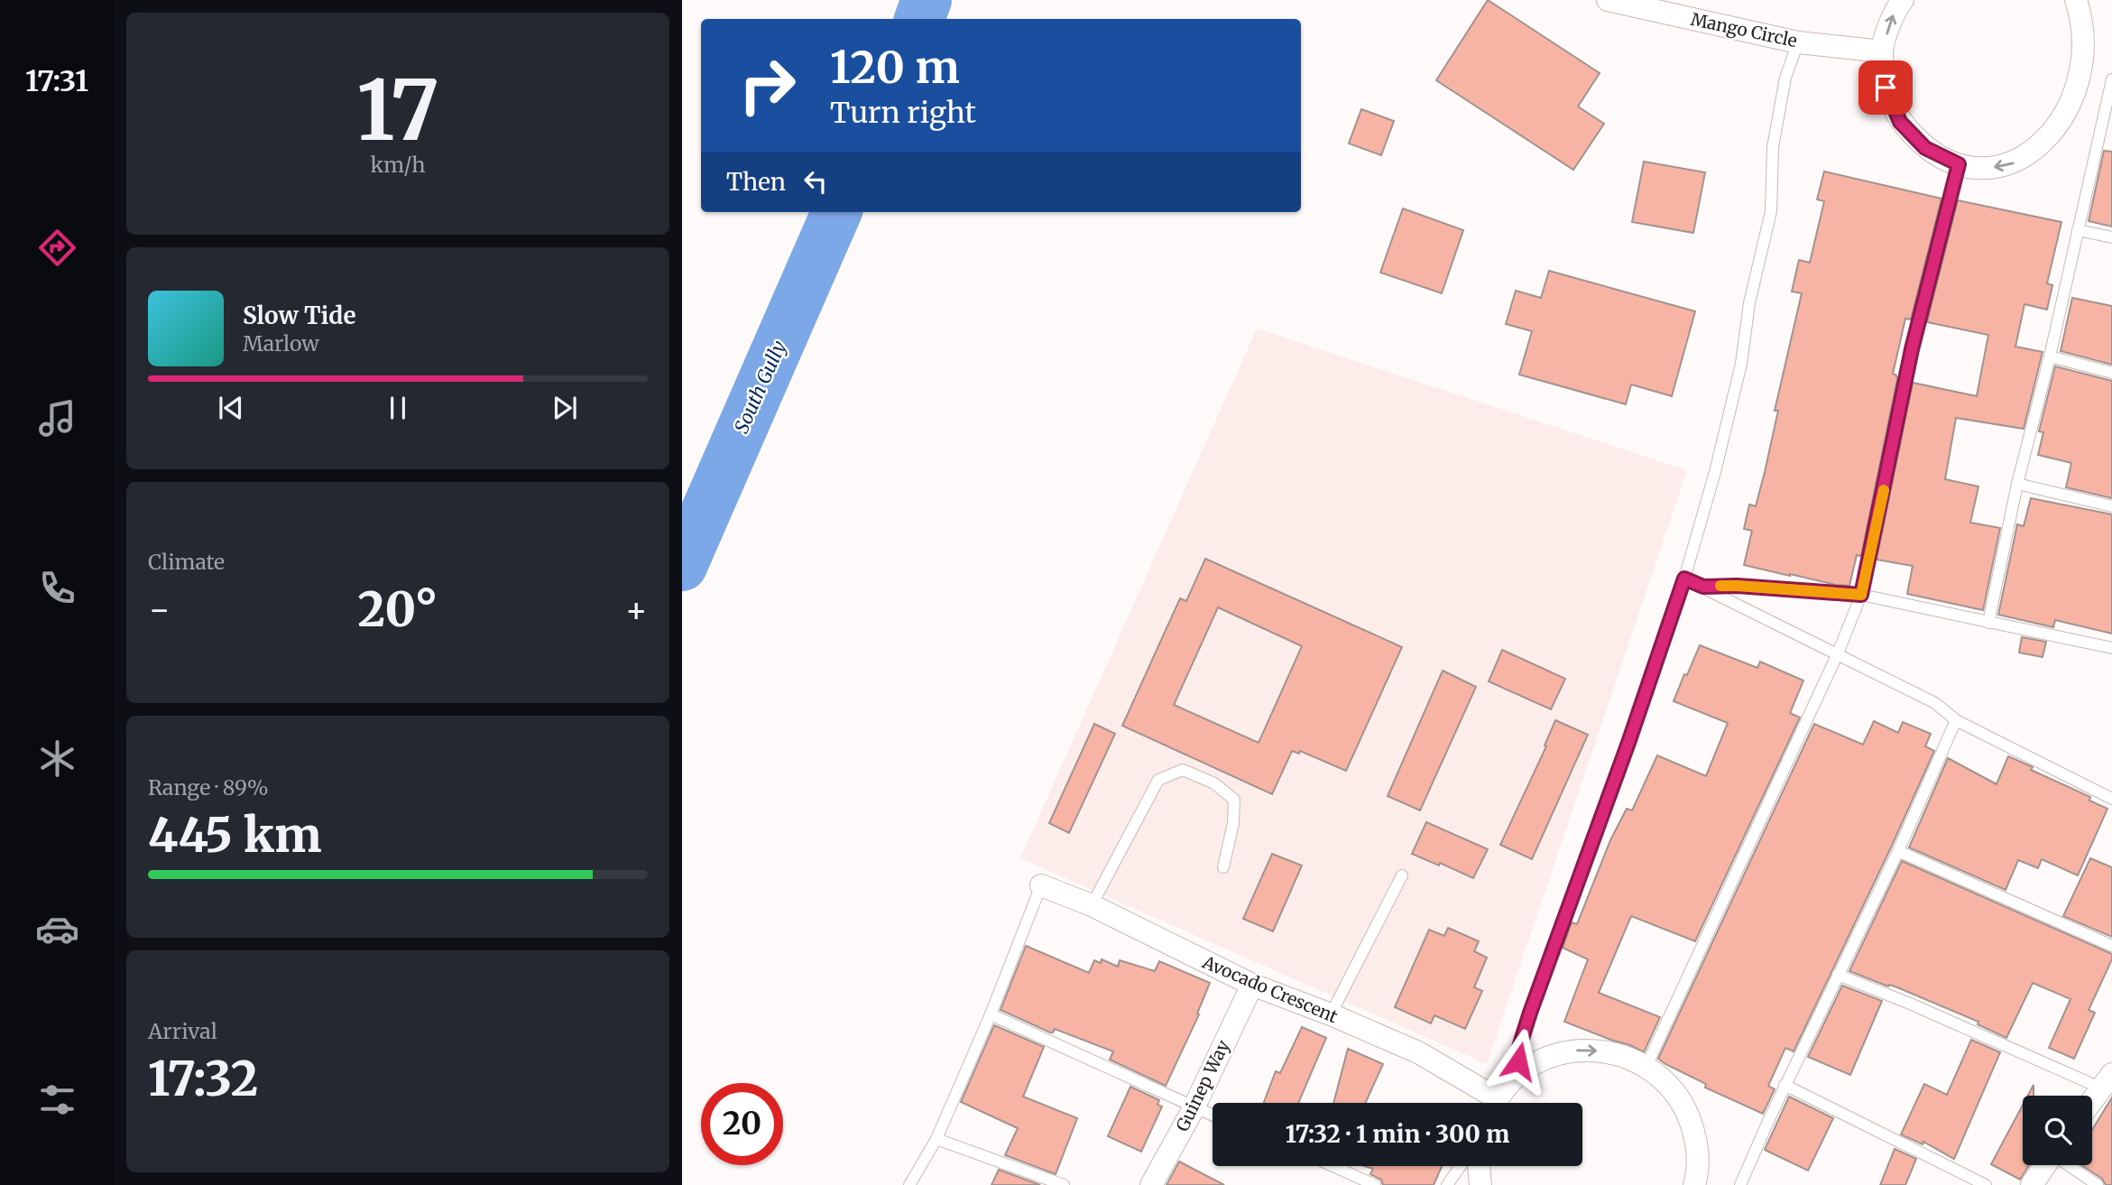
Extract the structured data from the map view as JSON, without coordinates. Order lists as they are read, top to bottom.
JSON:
{
  "streets": {
    "street": ["Mango Circle", "Avocado Crescent", "Guinep Way"]
  },
  "crossings": [
    ["Avocado Crescent", "Guinep Way"]
  ],
  "water": ["South Gully"],
  "page": {
    "tabs": "17:31",
    "tile": [
      ["17", "km/h"],
      "Climate",
      ["Range · 89%", "445 km"],
      ["Arrival", "17:32"]
    ],
    "turn": ["120 m", "Turn right"],
    "then": "Then",
    "song": ["Slow Tide", "Marlow"],
    "heat": ["−", "20°", "+"],
    "limit": "20",
    "trip": "17:32 · 1 min · 300 m"
  }
}
